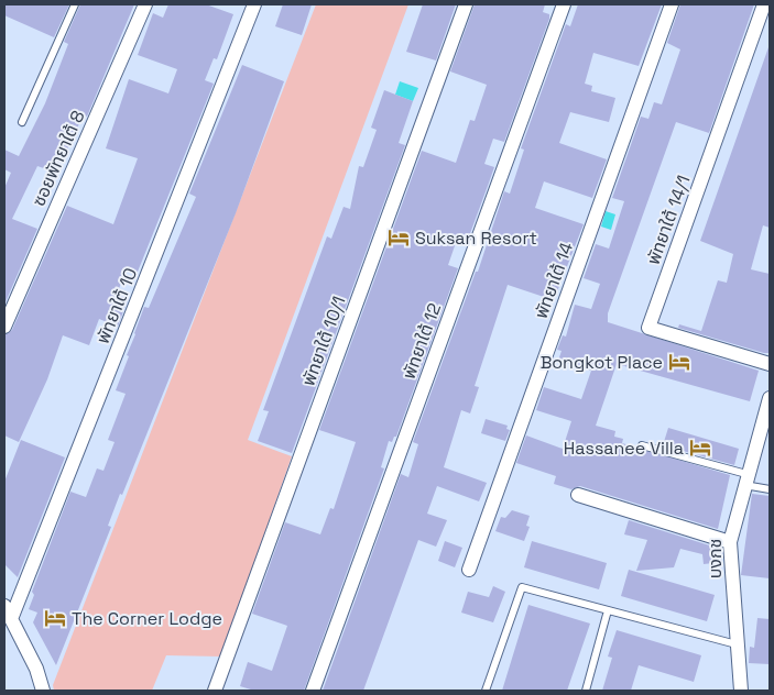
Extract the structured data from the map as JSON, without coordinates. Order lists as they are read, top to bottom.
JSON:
{
  "streets": {
    "street": [
      "ซอยพัทยาใต้ 8",
      "พัทยาใต้ 14/1",
      "พัทยาใต้ 14",
      "พัทยาใต้ 10",
      "พัทยาใต้ 10/1",
      "พัทยาใต้ 12",
      "บงกช"
    ]
  },
  "places": {
    "hotel": [
      "Suksan Resort",
      "Bongkot Place",
      "Hassanee Villa",
      "The Corner Lodge"
    ]
  }
}
